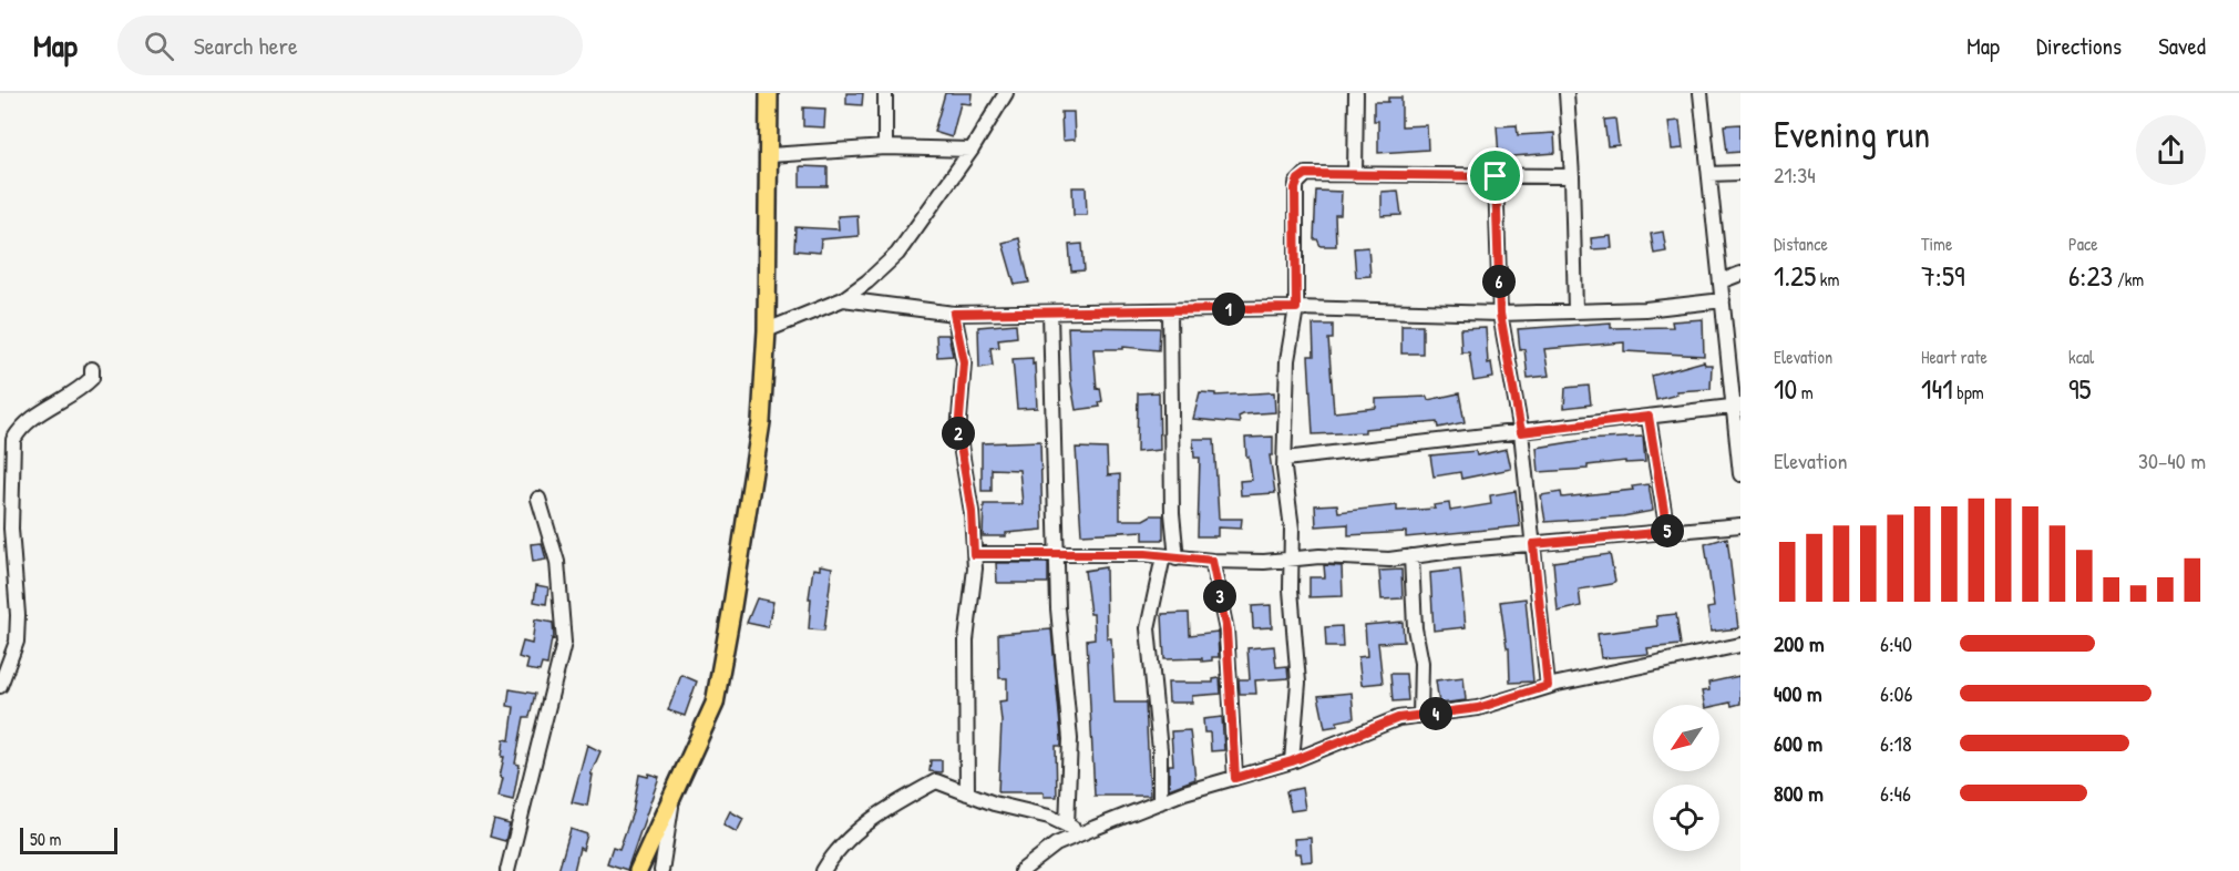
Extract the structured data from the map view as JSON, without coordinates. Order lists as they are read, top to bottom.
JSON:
{
  "scale_bar": "50 m",
  "north": "bottom left",
  "page": {
    "header": "Map",
    "search": "Search here",
    "nav": ["Map", "Directions", "Saved"],
    "heading": ["Evening run", "21:34"],
    "stats": [
      ["Distance", "1.25 km"],
      ["Time", "7:59"],
      ["Pace", "6:23 /km"],
      ["Elevation", "10 m"],
      ["Heart rate", "141 bpm"],
      ["kcal", "95"]
    ],
    "pins": [
      "6",
      "1",
      "2",
      "5",
      "3",
      "4"
    ],
    "chart": ["Elevation", "30–40 m"],
    "list": [
      {
        "name": "200 m",
        "note": "6:40"
      },
      {
        "name": "400 m",
        "note": "6:06"
      },
      {
        "name": "600 m",
        "note": "6:18"
      },
      {
        "name": "800 m",
        "note": "6:46"
      }
    ],
    "scale": "50 m"
  }
}
